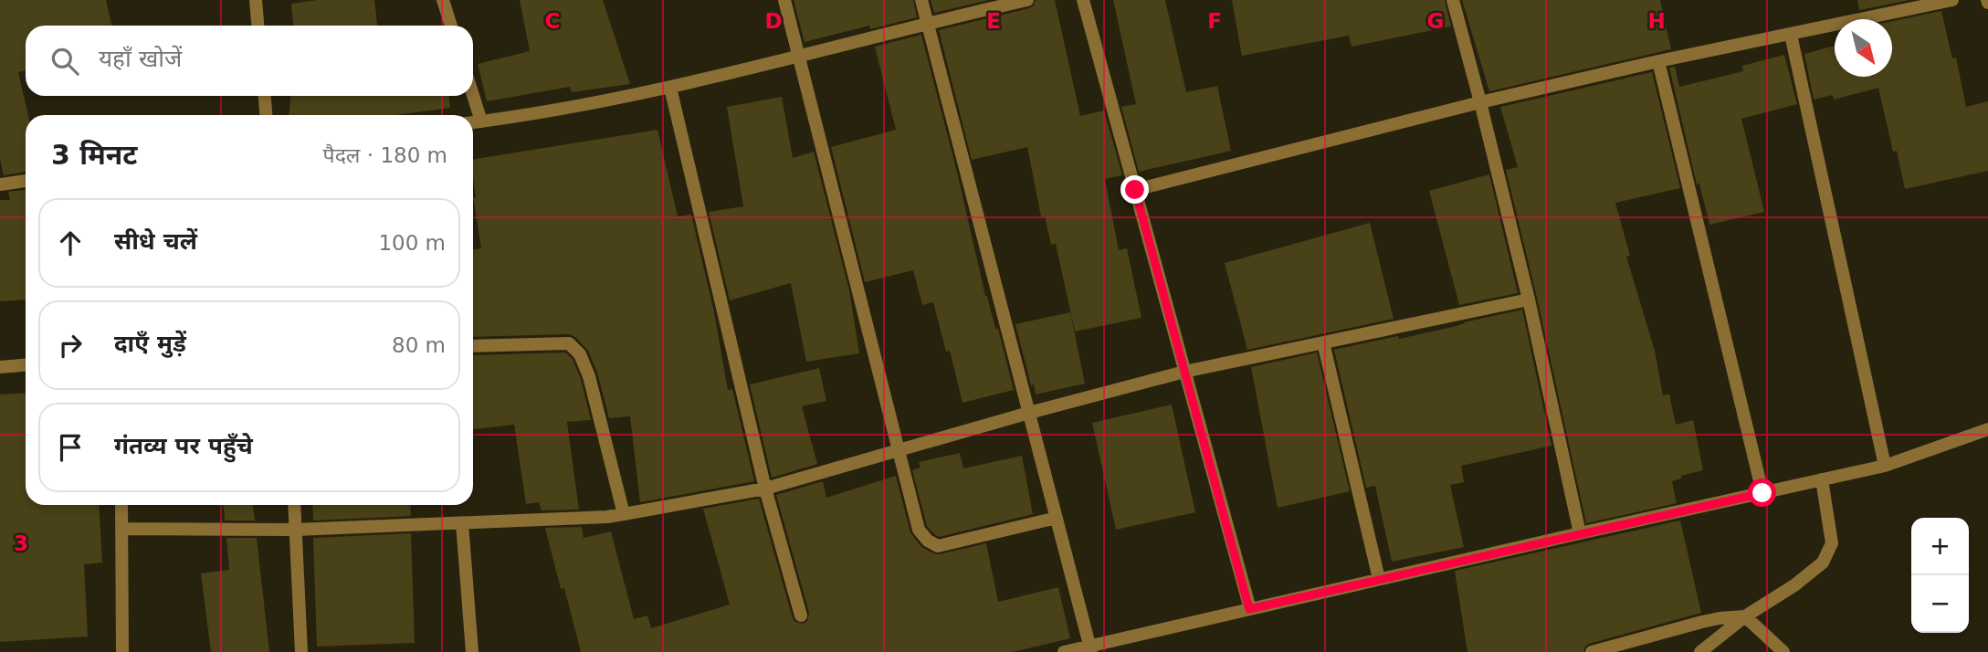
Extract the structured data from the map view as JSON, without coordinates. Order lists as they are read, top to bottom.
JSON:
{
  "north": "bottom right",
  "page": {
    "search": "यहाँ खोजें",
    "heading": ["3 मिनट", "पैदल · 180 m"],
    "list": [
      ["सीधे चलें", "100 m"],
      ["दाएँ मुड़ें", "80 m"],
      "गंतव्य पर पहुँचे"
    ],
    "map_buttons": ["+", "−"]
  },
  "grid": {
    "columns": [
      "C",
      "D",
      "E",
      "F",
      "G",
      "H"
    ],
    "rows": ["3"]
  }
}
